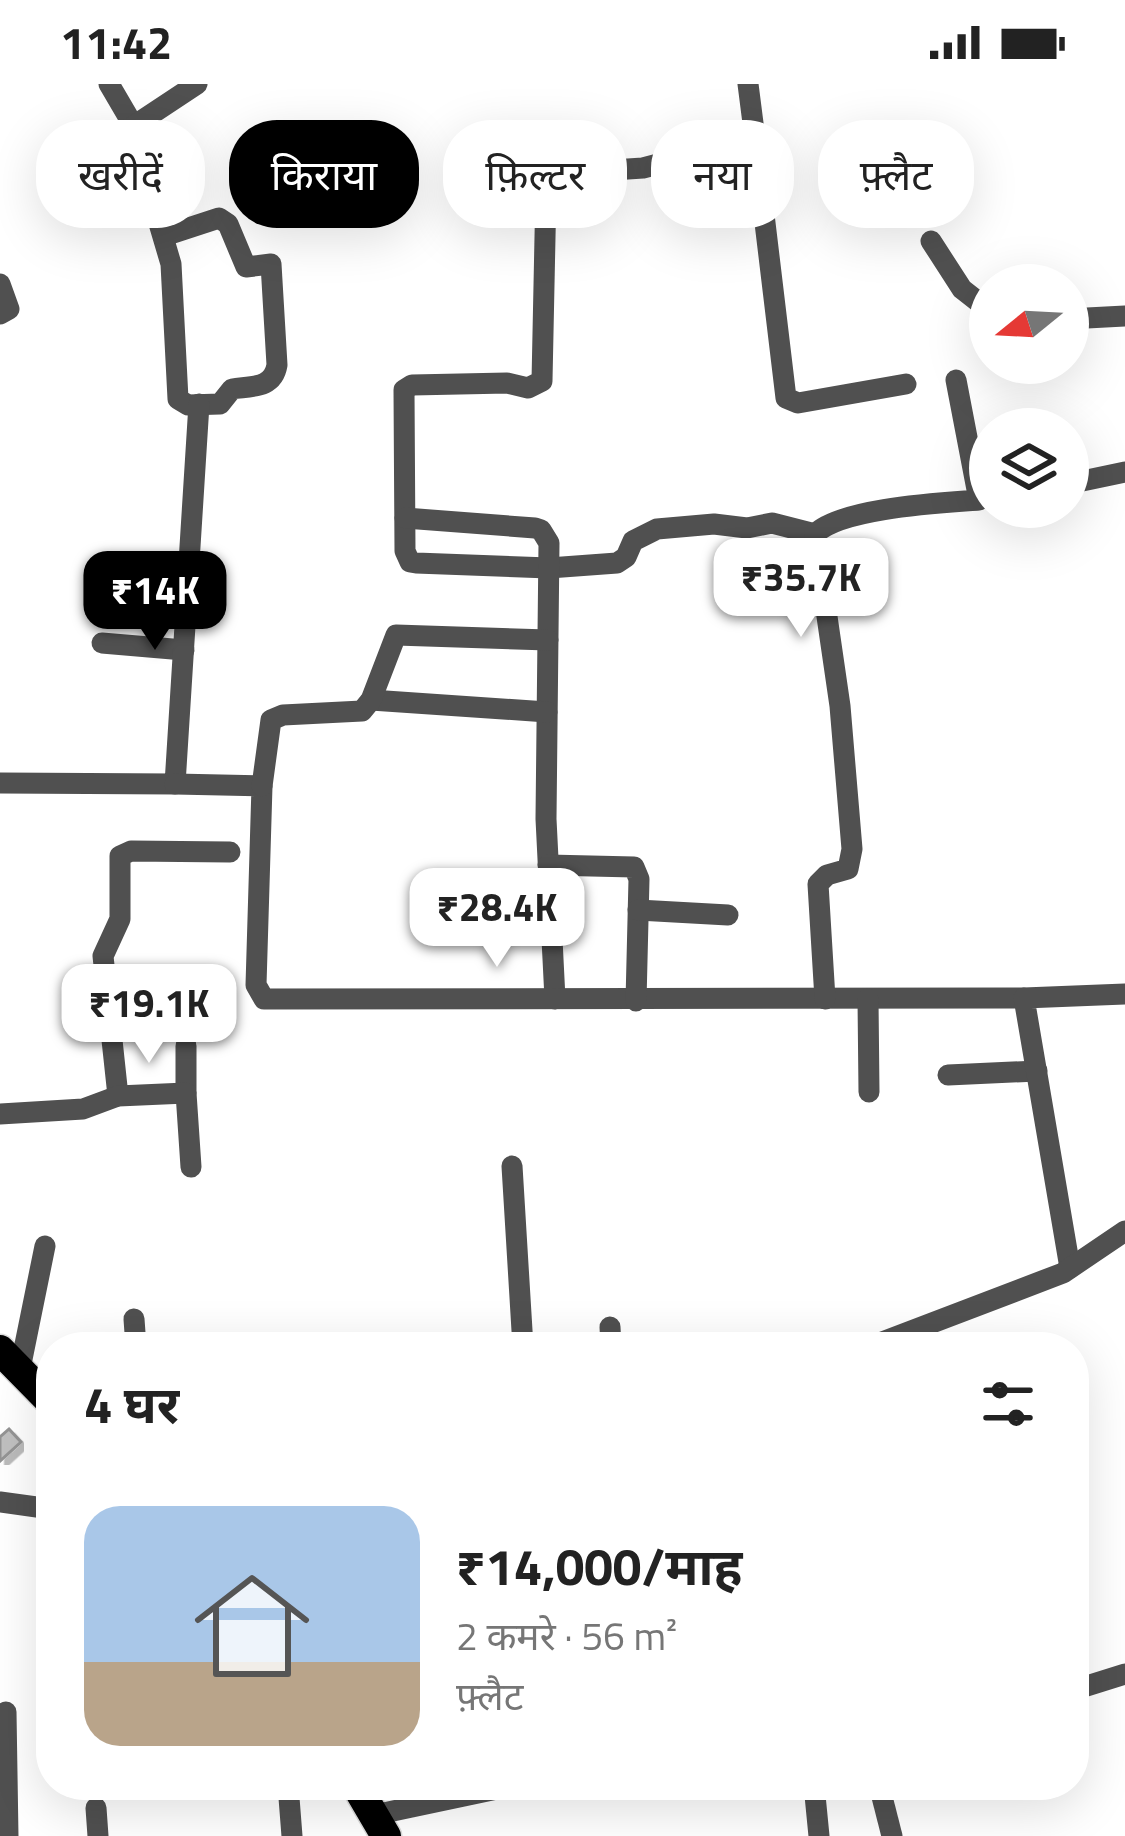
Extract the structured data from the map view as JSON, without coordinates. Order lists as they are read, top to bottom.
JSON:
{
  "north": "left",
  "page": {
    "status": "11:42",
    "chip": [
      "खरीदें",
      "किराया",
      "फ़िल्टर",
      "नया",
      "फ़्लैट"
    ],
    "price": [
      "₹35.7K",
      "₹14K",
      "₹28.4K",
      "₹19.1K"
    ],
    "heading": "4 घर",
    "list": [
      {
        "name": "₹14,000/माह",
        "note": "2 कमरे · 56 m² · फ़्लैट"
      }
    ]
  }
}
